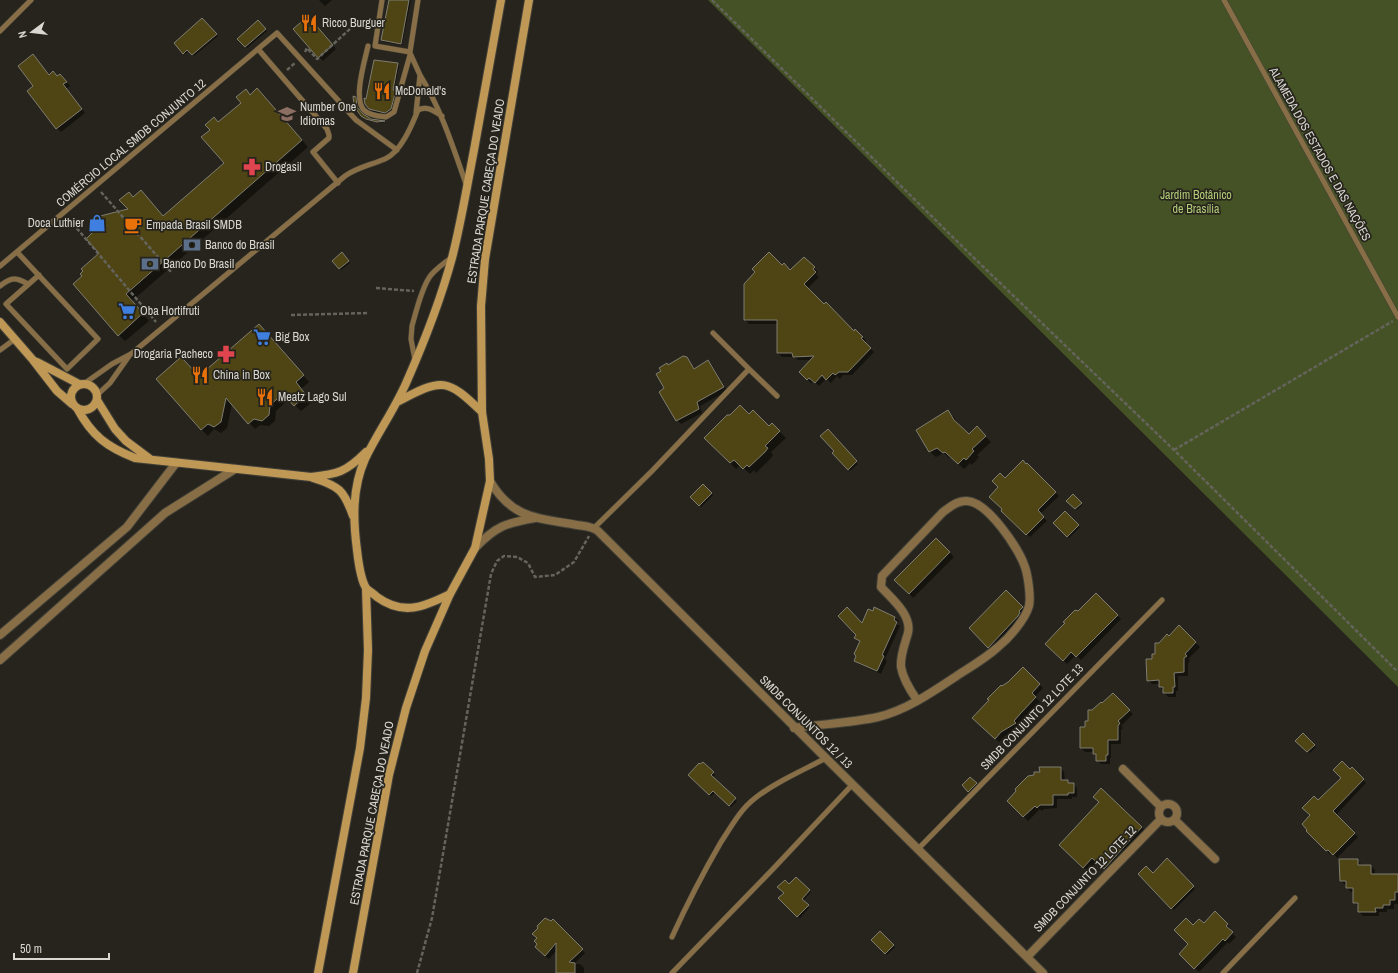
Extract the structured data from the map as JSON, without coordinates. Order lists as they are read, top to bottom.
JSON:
{
  "streets": {
    "main road": ["ESTRADA PARQUE CABEÇA DO VEADO"],
    "street": ["SMDB CONJUNTOS 12 / 13", "SMDB CONJUNTO 12 LOTE 12"],
    "lane": ["COMÉRCIO LOCAL SMDB CONJUNTO 12", "ALAMEDA DOS ESTADOS E DAS NAÇÕES", "SMDB CONJUNTO 12 LOTE 13"]
  },
  "crossings": [
    ["SMDB CONJUNTO 12 LOTE 13", "SMDB CONJUNTOS 12 / 13"],
    ["SMDB CONJUNTOS 12 / 13", "SMDB CONJUNTO 12 LOTE 12"]
  ],
  "parks": ["Jardim Botânico de Brasília"],
  "places": {
    "restaurant": [
      "Ricco Burguer",
      "McDonald's",
      "China in Box",
      "Meatz Lago Sul"
    ],
    "school or university": ["Number One Idiomas"],
    "pharmacy": ["Drogasil", "Drogaria Pacheco"],
    "shop": ["Doca Luthier"],
    "cafe": ["Empada Brasil SMDB"],
    "bank": ["Banco do Brasil", "Banco Do Brasil"],
    "supermarket": ["Oba Hortifruti", "Big Box"]
  },
  "scale_bar": "50 m",
  "north": "left"
}
